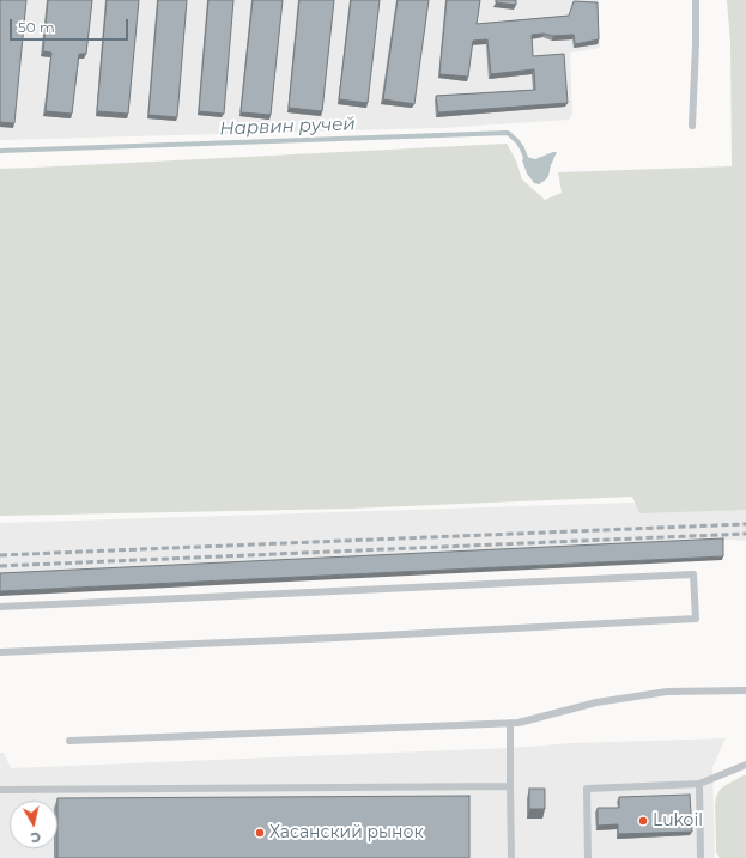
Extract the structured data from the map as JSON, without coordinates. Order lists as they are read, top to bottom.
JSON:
{
  "water": ["Нарвин ручей"],
  "places": ["Lukoil", "Хасанский рынок"],
  "scale_bar": "50 m",
  "north": "bottom"
}
